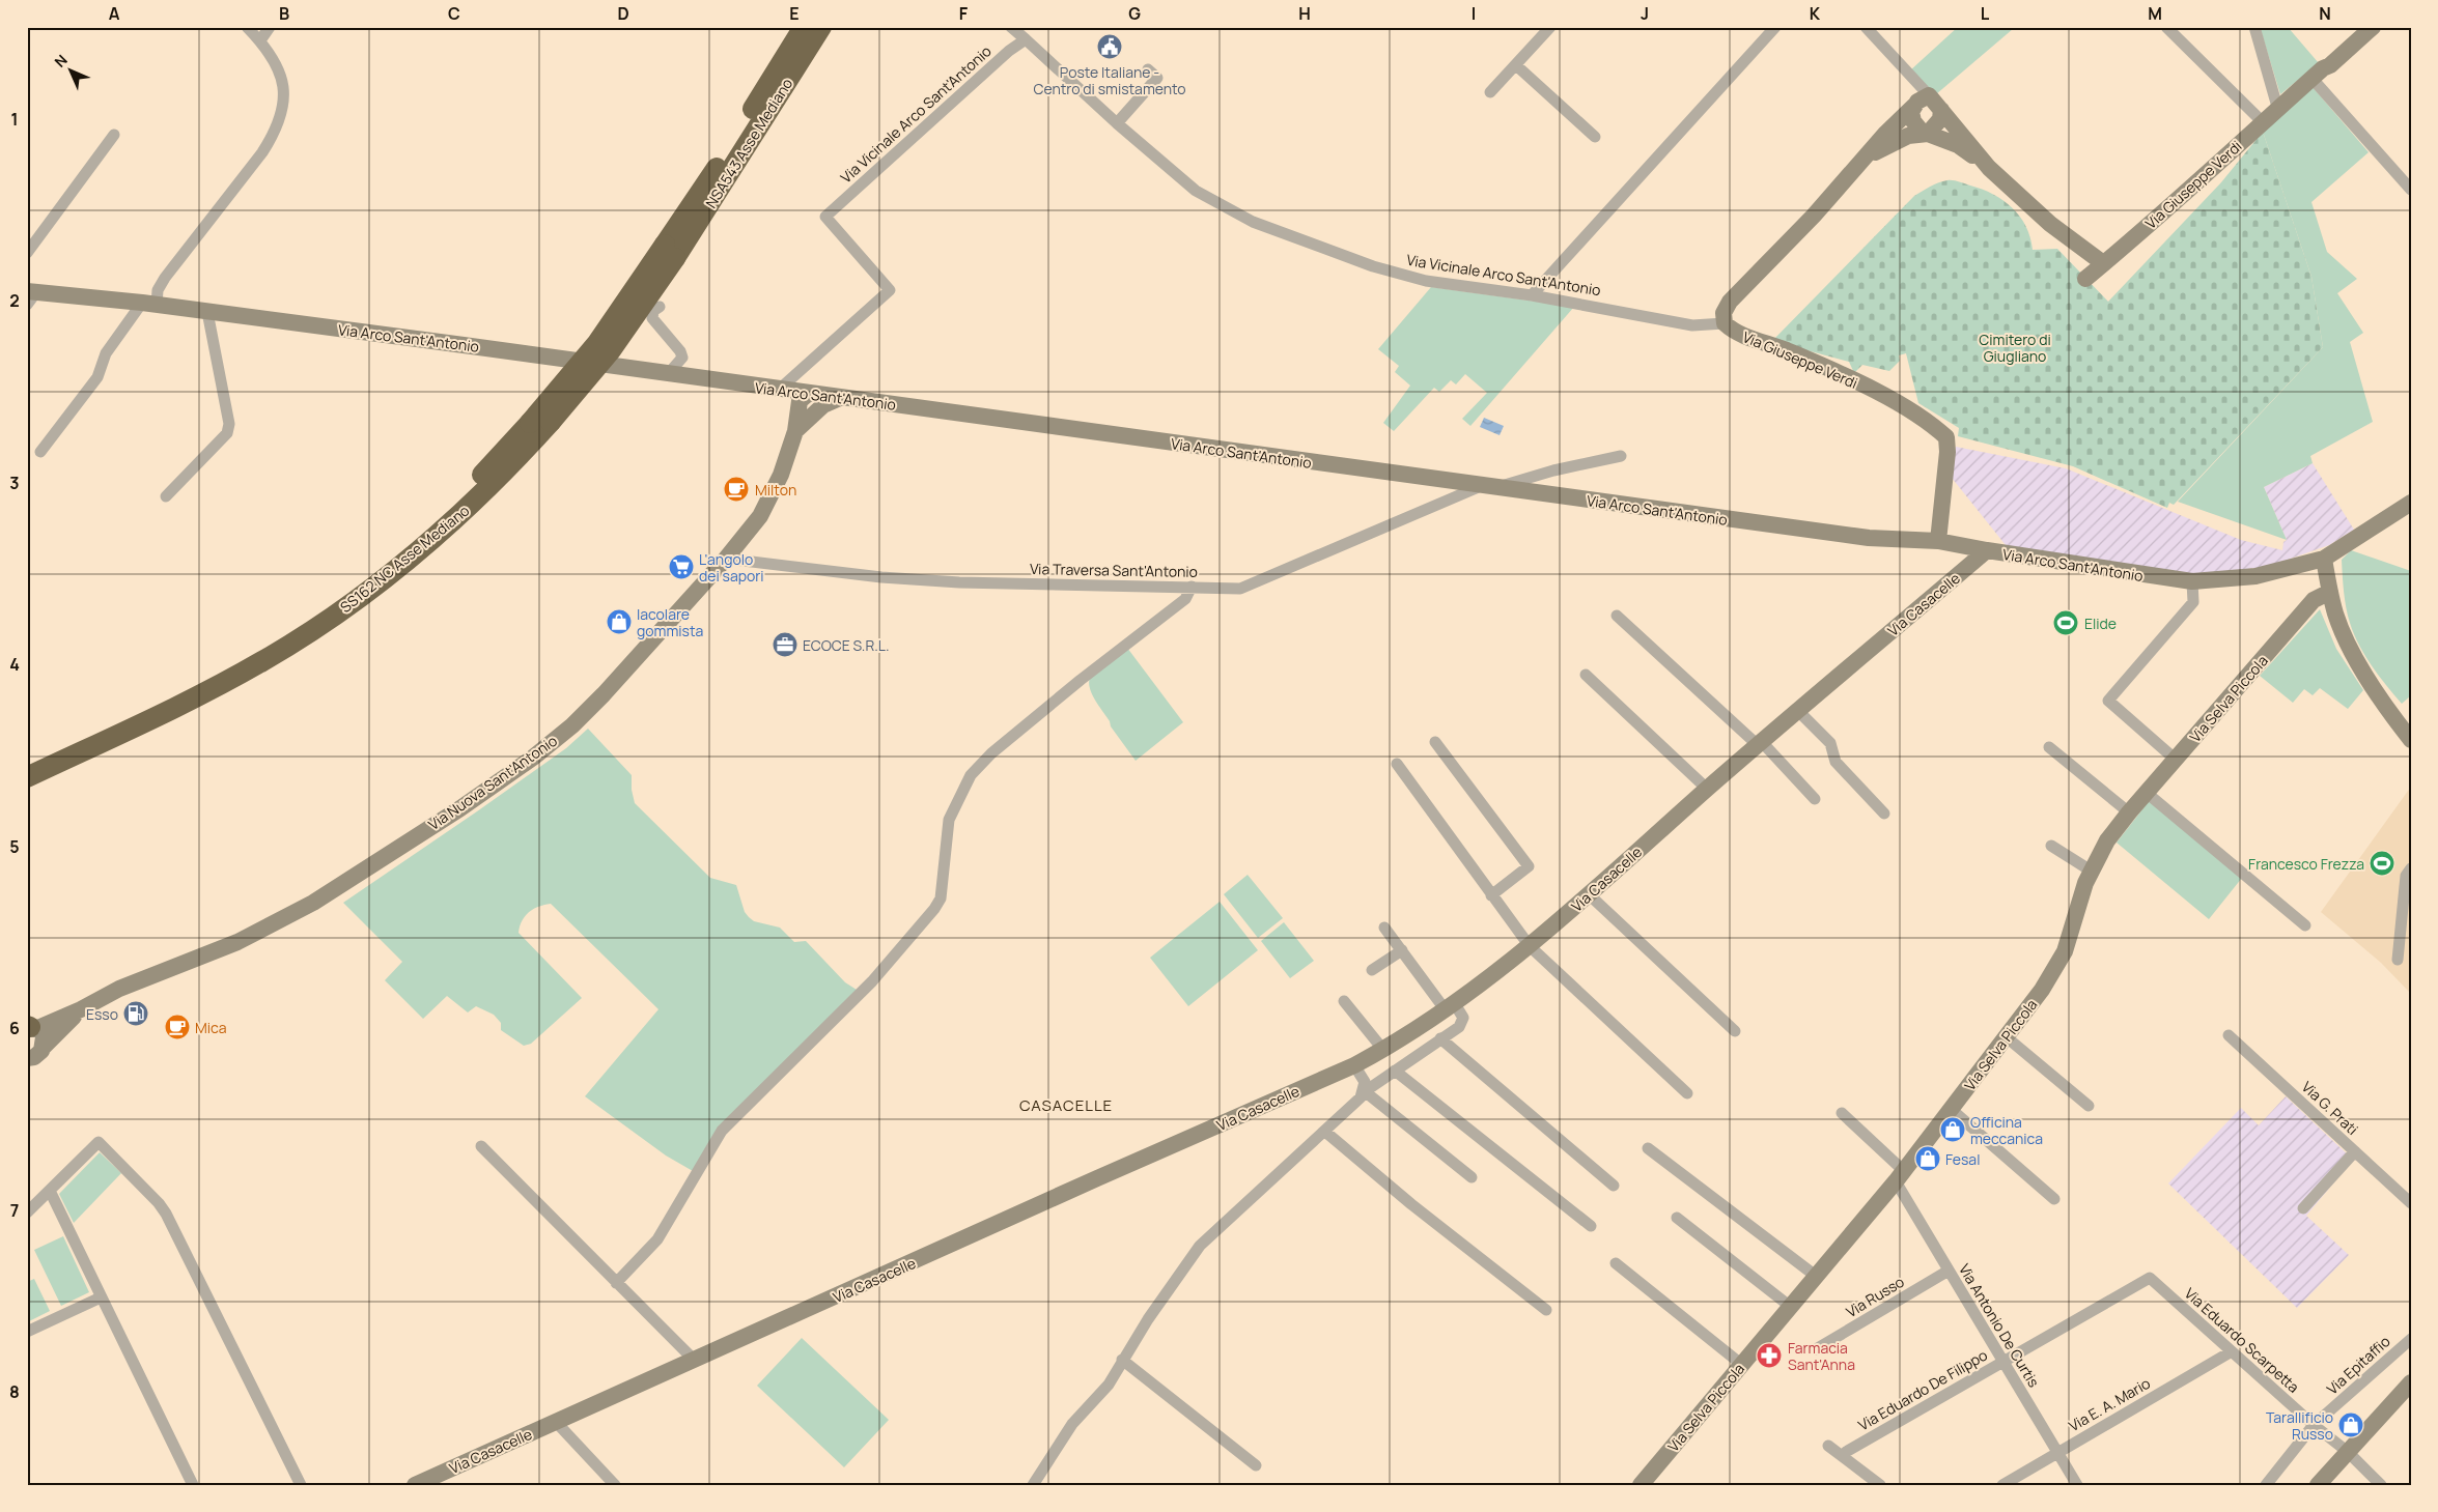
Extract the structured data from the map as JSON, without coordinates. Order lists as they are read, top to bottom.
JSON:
{
  "streets": {
    "highway": ["NSA543 Asse Mediano", "SS162 NC Asse Mediano"],
    "street": [
      "Via Vicinale Arco Sant'Antonio",
      "Via Giuseppe Verdi",
      "Via Arco Sant'Antonio",
      "Via Traversa Sant'Antonio",
      "Via Casacelle",
      "Via Selva Piccola",
      "Via Nuova Sant'Antonio",
      "Via G. Prati",
      "Via Russo",
      "Via Antonio De Curtis",
      "Via Eduardo Scarpetta",
      "Via Epitaffio",
      "Via Eduardo De Filippo",
      "Via E. A. Mario"
    ]
  },
  "crossings": [
    ["Via Vicinale Arco Sant'Antonio", "Via Giuseppe Verdi"],
    ["Via Vicinale Arco Sant'Antonio", "Via Arco Sant'Antonio"],
    ["NSA543 Asse Mediano", "SS162 NC Asse Mediano"],
    ["Via Giuseppe Verdi", "Via Arco Sant'Antonio"],
    ["Via Arco Sant'Antonio", "Via Traversa Sant'Antonio"],
    ["Via Arco Sant'Antonio", "Via Casacelle"],
    ["Via Traversa Sant'Antonio", "Via Nuova Sant'Antonio"],
    ["Via Selva Piccola", "Via Antonio De Curtis"],
    ["Via Russo", "Via Antonio De Curtis"],
    ["Via Antonio De Curtis", "Via Eduardo De Filippo"],
    ["Via Antonio De Curtis", "Via E. A. Mario"],
    ["Via Eduardo Scarpetta", "Via Epitaffio"],
    ["Via Eduardo Scarpetta", "Via Eduardo De Filippo"],
    ["Via Eduardo Scarpetta", "Via E. A. Mario"]
  ],
  "districts": ["CASACELLE"],
  "parks": ["Cimitero di Giugliano"],
  "places": {
    "public building": ["Poste Italiane - Centro di smistamento"],
    "cafe": ["Milton", "Mica"],
    "supermarket": ["L'angolo dei sapori"],
    "shop": [
      "Iacolare gommista",
      "Officina meccanica",
      "Fesal",
      "Tarallificio Russo"
    ],
    "sports": ["Elide", "Francesco Frezza"],
    "office": ["ECOCE S.R.L."],
    "fuel station": ["Esso"],
    "pharmacy": ["Farmacia Sant'Anna"]
  },
  "north": "top left",
  "grid": {
    "columns": [
      "A",
      "B",
      "C",
      "D",
      "E",
      "F",
      "G",
      "H",
      "I",
      "J",
      "K",
      "L",
      "M",
      "N"
    ],
    "rows": [
      "1",
      "2",
      "3",
      "4",
      "5",
      "6",
      "7",
      "8"
    ]
  }
}
